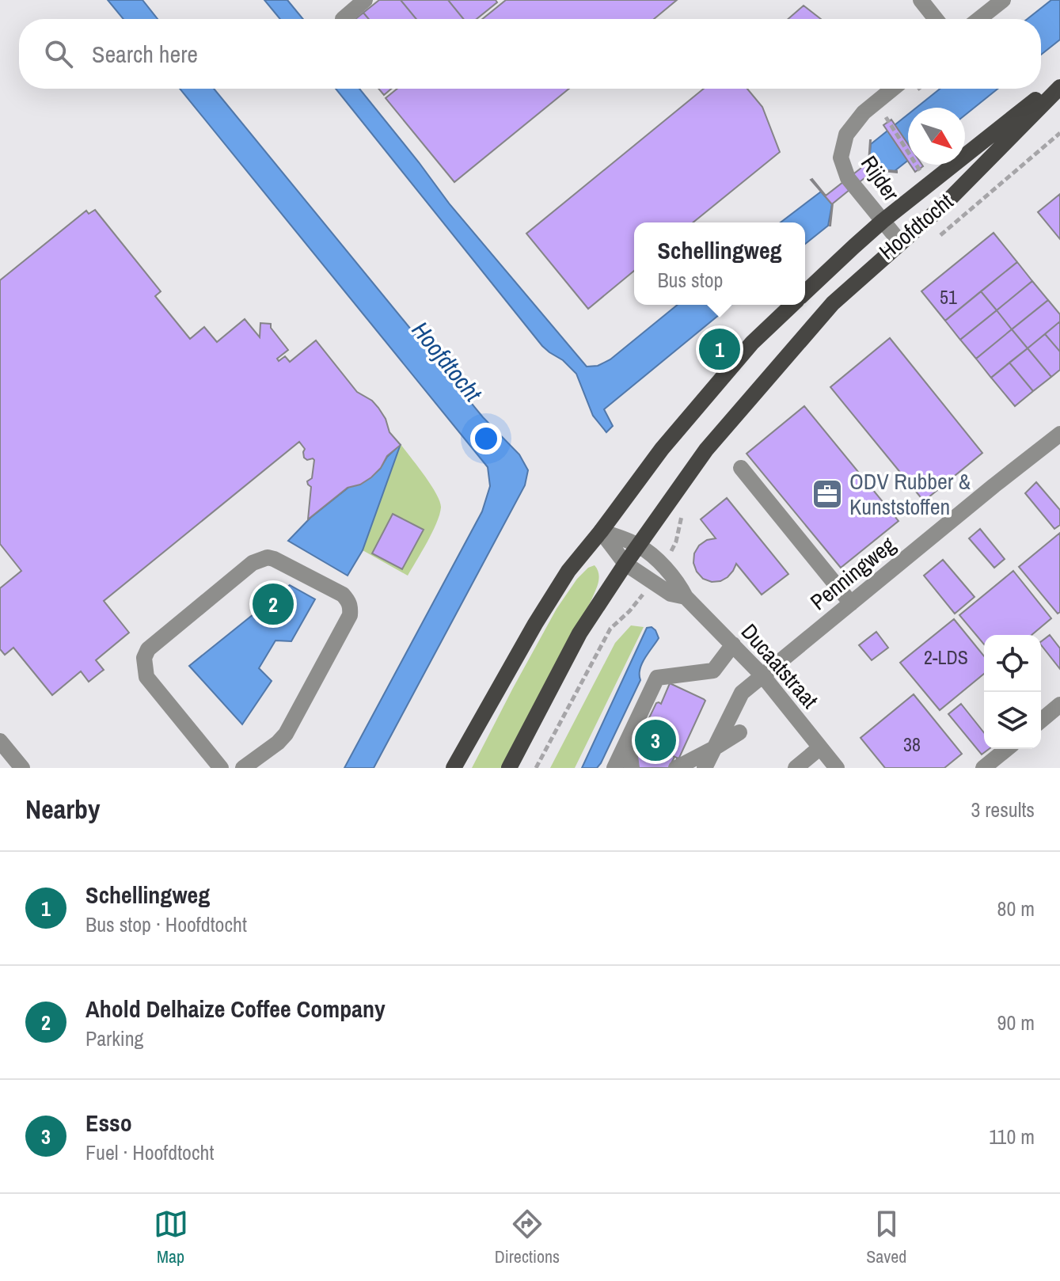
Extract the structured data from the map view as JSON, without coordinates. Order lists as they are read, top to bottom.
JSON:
{
  "streets": {
    "main road": ["Hoofdtocht"],
    "street": ["Rijder", "Penningweg", "Ducaatstraat"]
  },
  "crossings": [
    ["Rijder", "Hoofdtocht"],
    ["Hoofdtocht", "Ducaatstraat"],
    ["Penningweg", "Ducaatstraat"]
  ],
  "water": ["Hoofdtocht"],
  "places": {
    "office": ["ODV Rubber & Kunststoffen"]
  },
  "house_numbers": ["51", "2-LDS", "38"],
  "north": "bottom right",
  "page": {
    "search": "Search here",
    "popup": ["Schellingweg", "Bus stop"],
    "pins": ["1", "2", "3"],
    "heading": ["Nearby", "3 results"],
    "list": [
      {
        "mark": "1",
        "name": "Schellingweg",
        "note": "Bus stop · Hoofdtocht",
        "value": "80 m"
      },
      {
        "mark": "2",
        "name": "Ahold Delhaize Coffee Company",
        "note": "Parking",
        "value": "90 m"
      },
      {
        "mark": "3",
        "name": "Esso",
        "note": "Fuel · Hoofdtocht",
        "value": "110 m"
      }
    ],
    "nav": ["Map", "Directions", "Saved"]
  }
}
